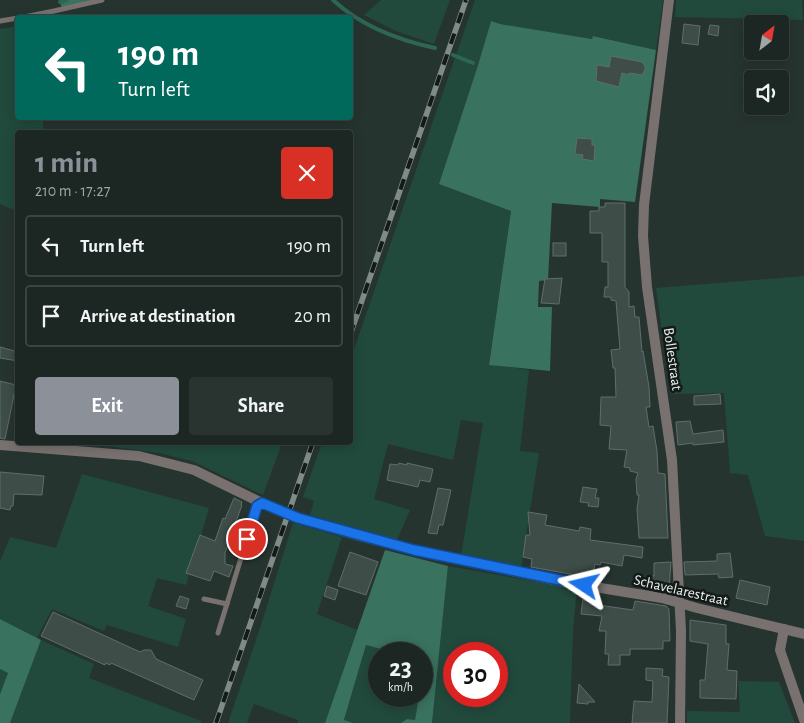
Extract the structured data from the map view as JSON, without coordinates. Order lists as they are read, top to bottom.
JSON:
{
  "streets": {
    "street": ["Bollestraat", "Schavelarestraat"]
  },
  "crossings": [
    ["Bollestraat", "Schavelarestraat"]
  ],
  "north": "top right",
  "page": {
    "turn": ["190 m", "Turn left"],
    "heading": ["1 min", "210 m · 17:27"],
    "list": [
      {
        "name": "Turn left",
        "value": "190 m"
      },
      {
        "name": "Arrive at destination",
        "value": "20 m"
      }
    ],
    "buttons": ["Exit", "Share"],
    "speed": "23 km/h",
    "limit": "30"
  }
}
